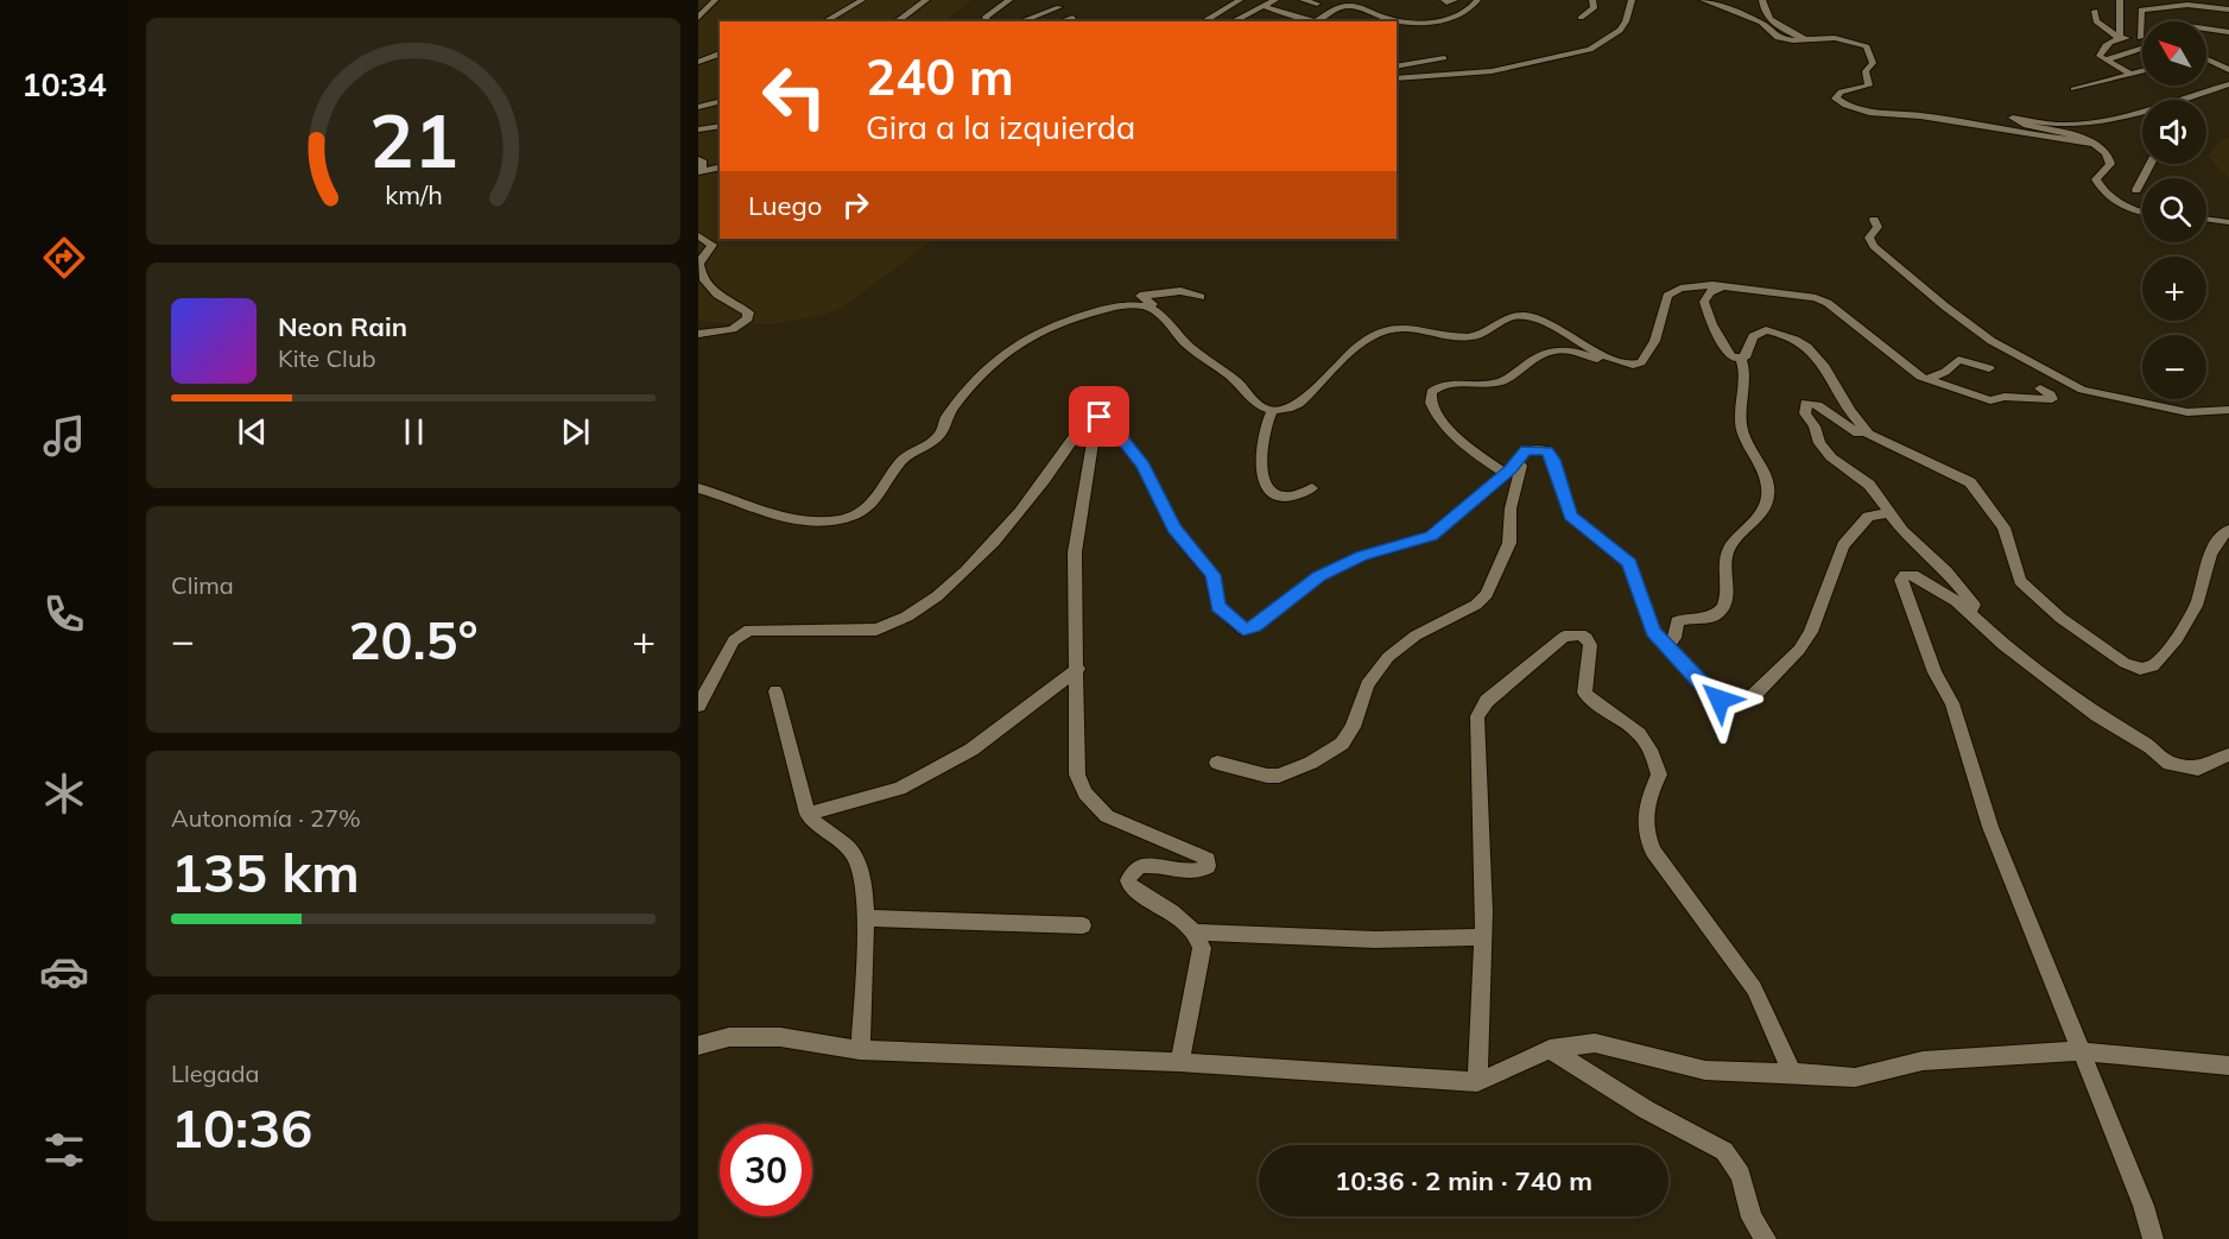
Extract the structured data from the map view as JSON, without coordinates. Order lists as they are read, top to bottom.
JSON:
{
  "north": "top left",
  "page": {
    "tabs": "10:34",
    "map_buttons": ["+", "−"],
    "turn": ["240 m", "Gira a la izquierda"],
    "then": "Luego",
    "song": ["Neon Rain", "Kite Club"],
    "tile": [
      "Clima",
      ["Autonomía · 27%", "135 km"],
      ["Llegada", "10:36"]
    ],
    "heat": ["−", "20.5°", "+"],
    "limit": "30",
    "trip": "10:36 · 2 min · 740 m",
    "gauge": ["21", "km/h"]
  }
}
